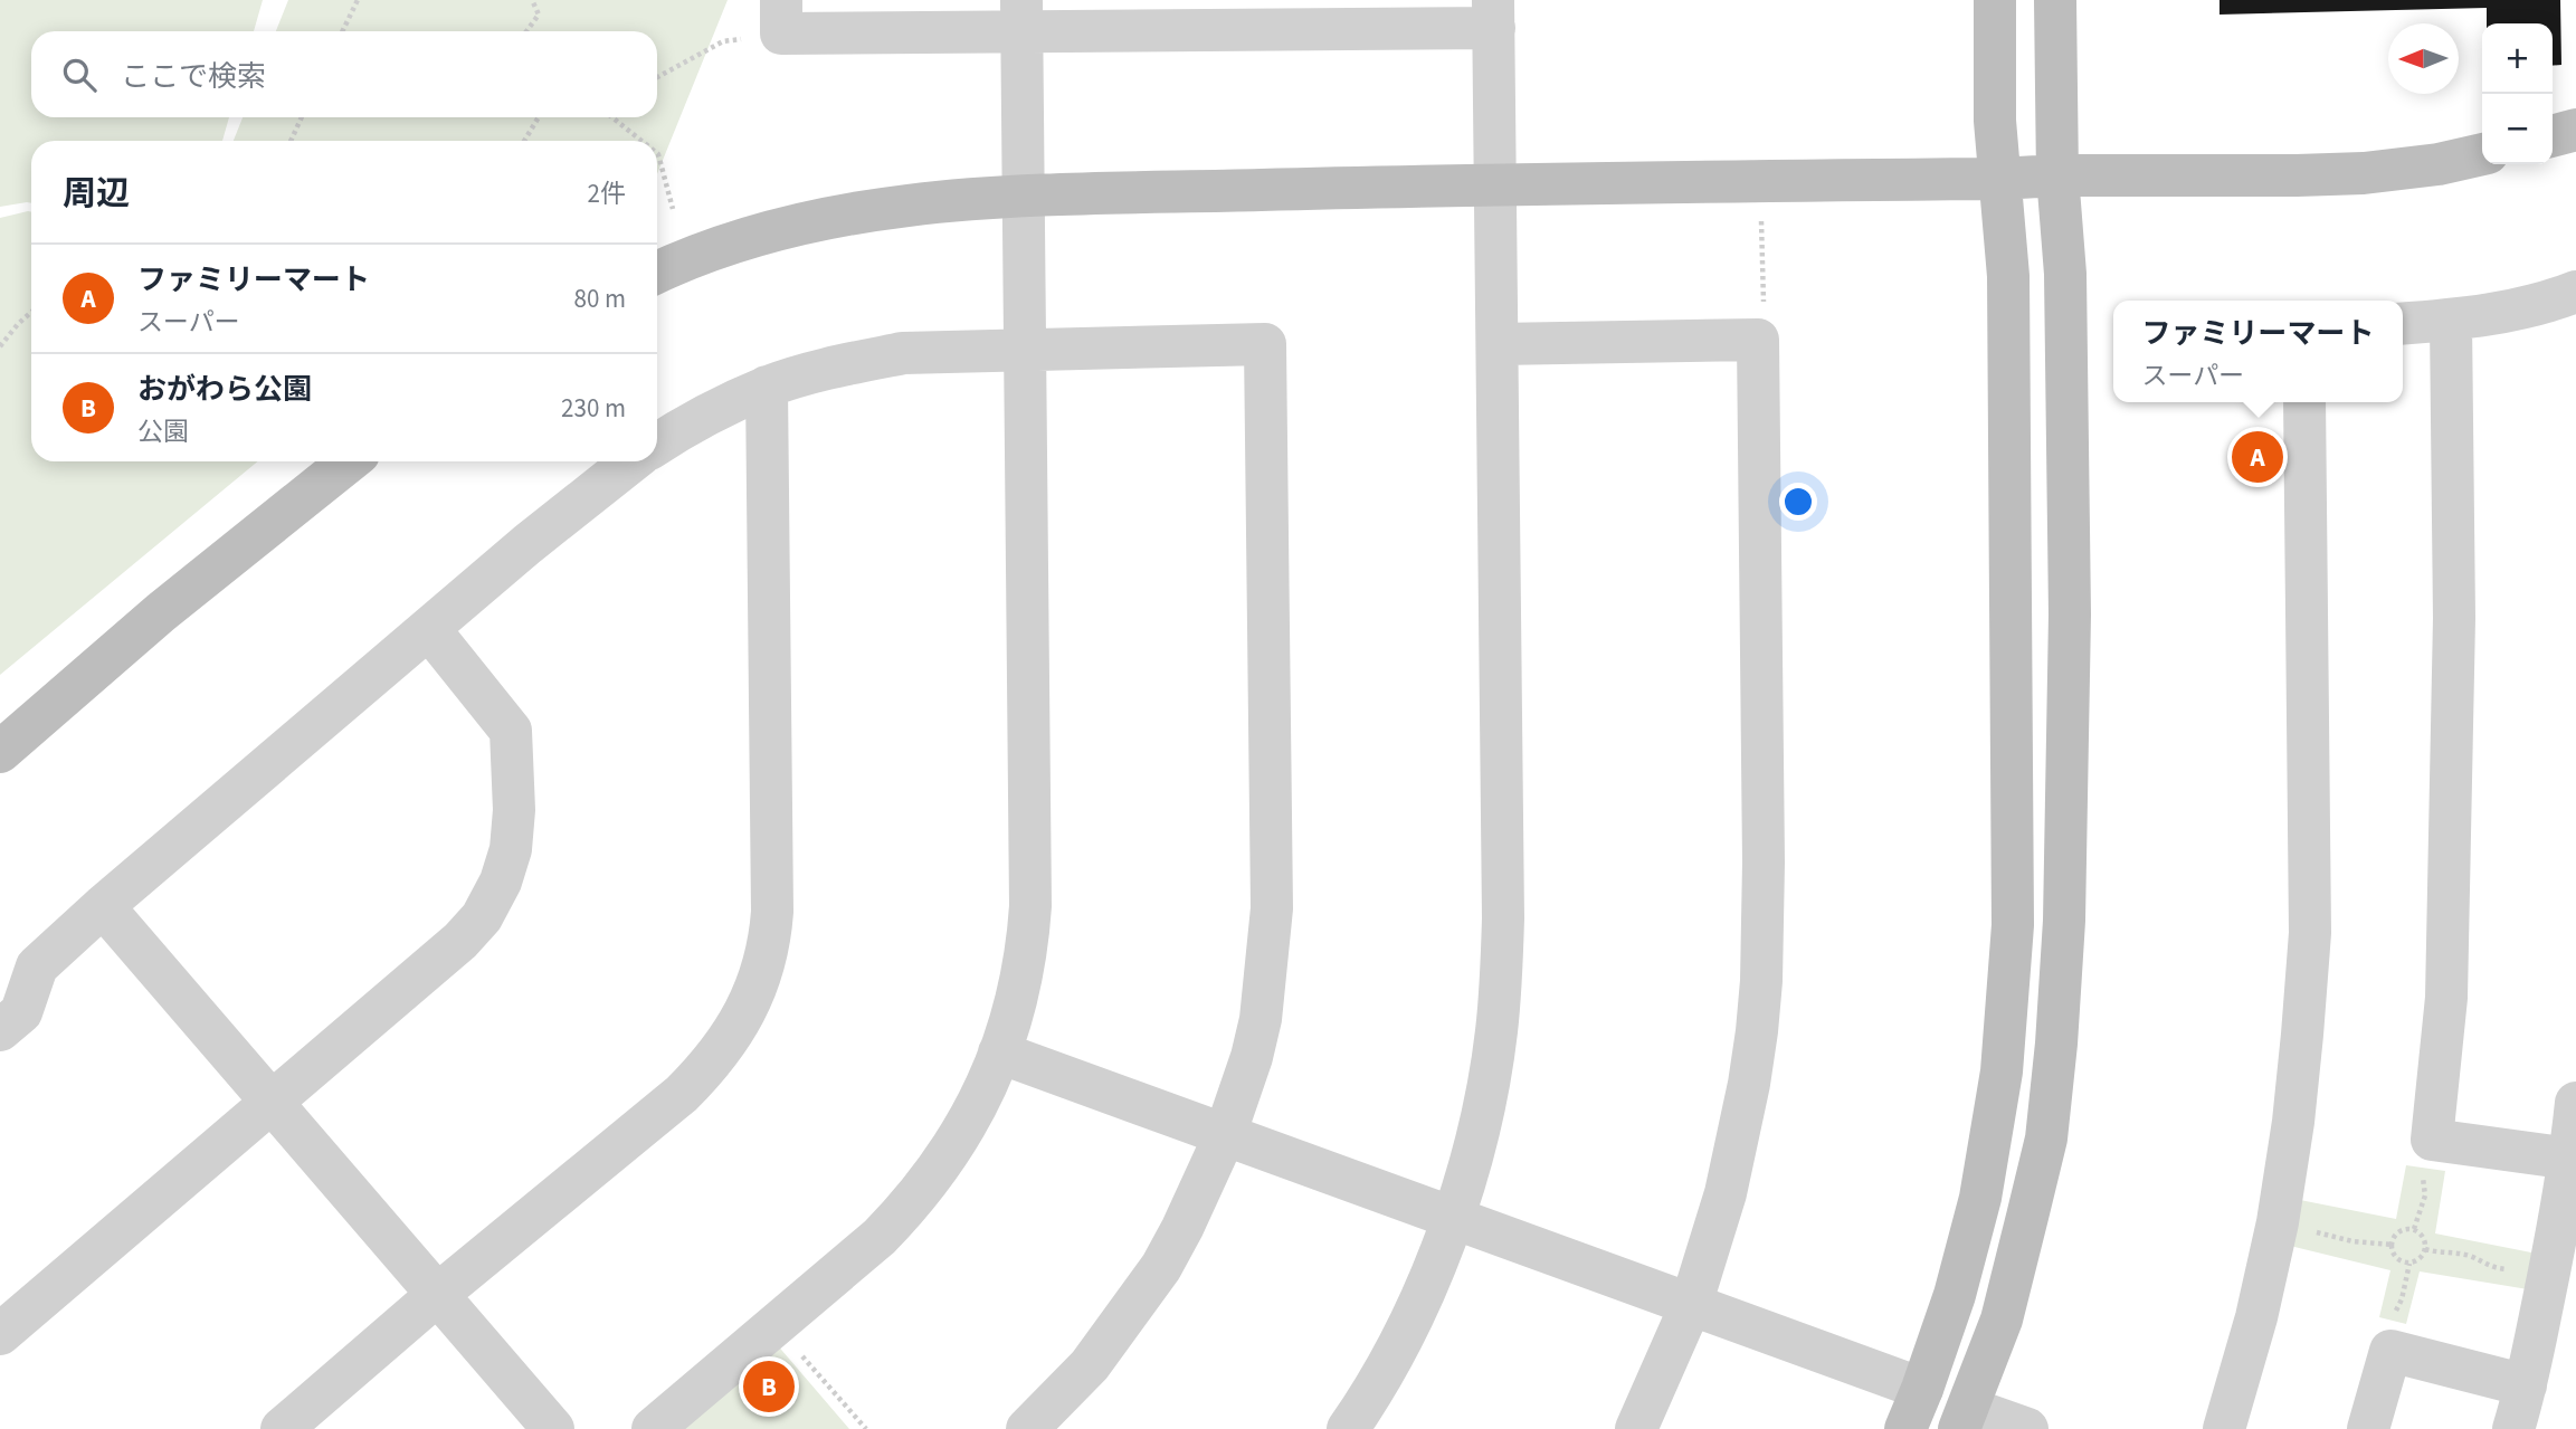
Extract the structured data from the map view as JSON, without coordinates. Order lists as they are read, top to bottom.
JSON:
{
  "north": "left",
  "page": {
    "map_buttons": ["+", "−"],
    "search": "ここで検索",
    "heading": ["周辺", "2件"],
    "list": [
      {
        "mark": "A",
        "name": "ファミリーマート",
        "note": "スーパー",
        "value": "80 m"
      },
      {
        "mark": "B",
        "name": "おがわら公園",
        "note": "公園",
        "value": "230 m"
      }
    ],
    "popup": ["ファミリーマート", "スーパー"],
    "pins": ["A", "B"]
  }
}
